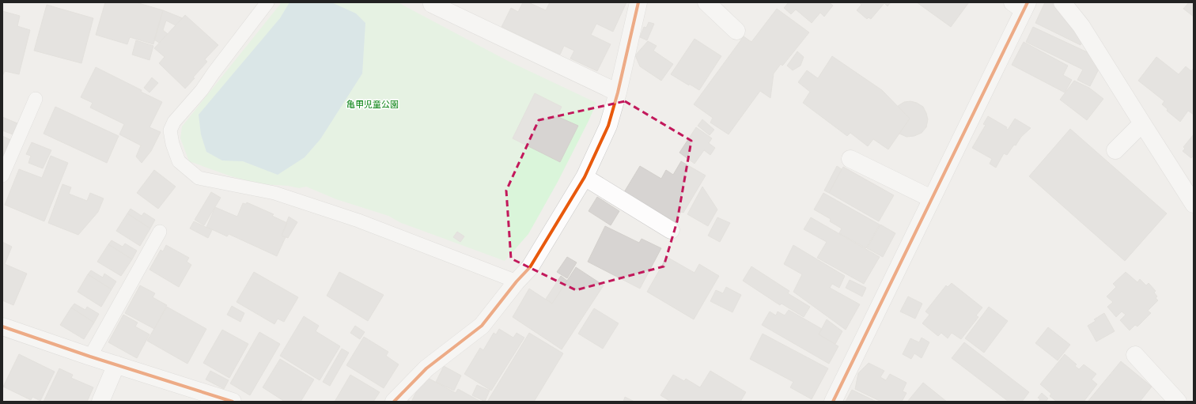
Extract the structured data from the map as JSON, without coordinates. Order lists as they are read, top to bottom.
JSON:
{
  "parks": ["亀甲児童公園"]
}
